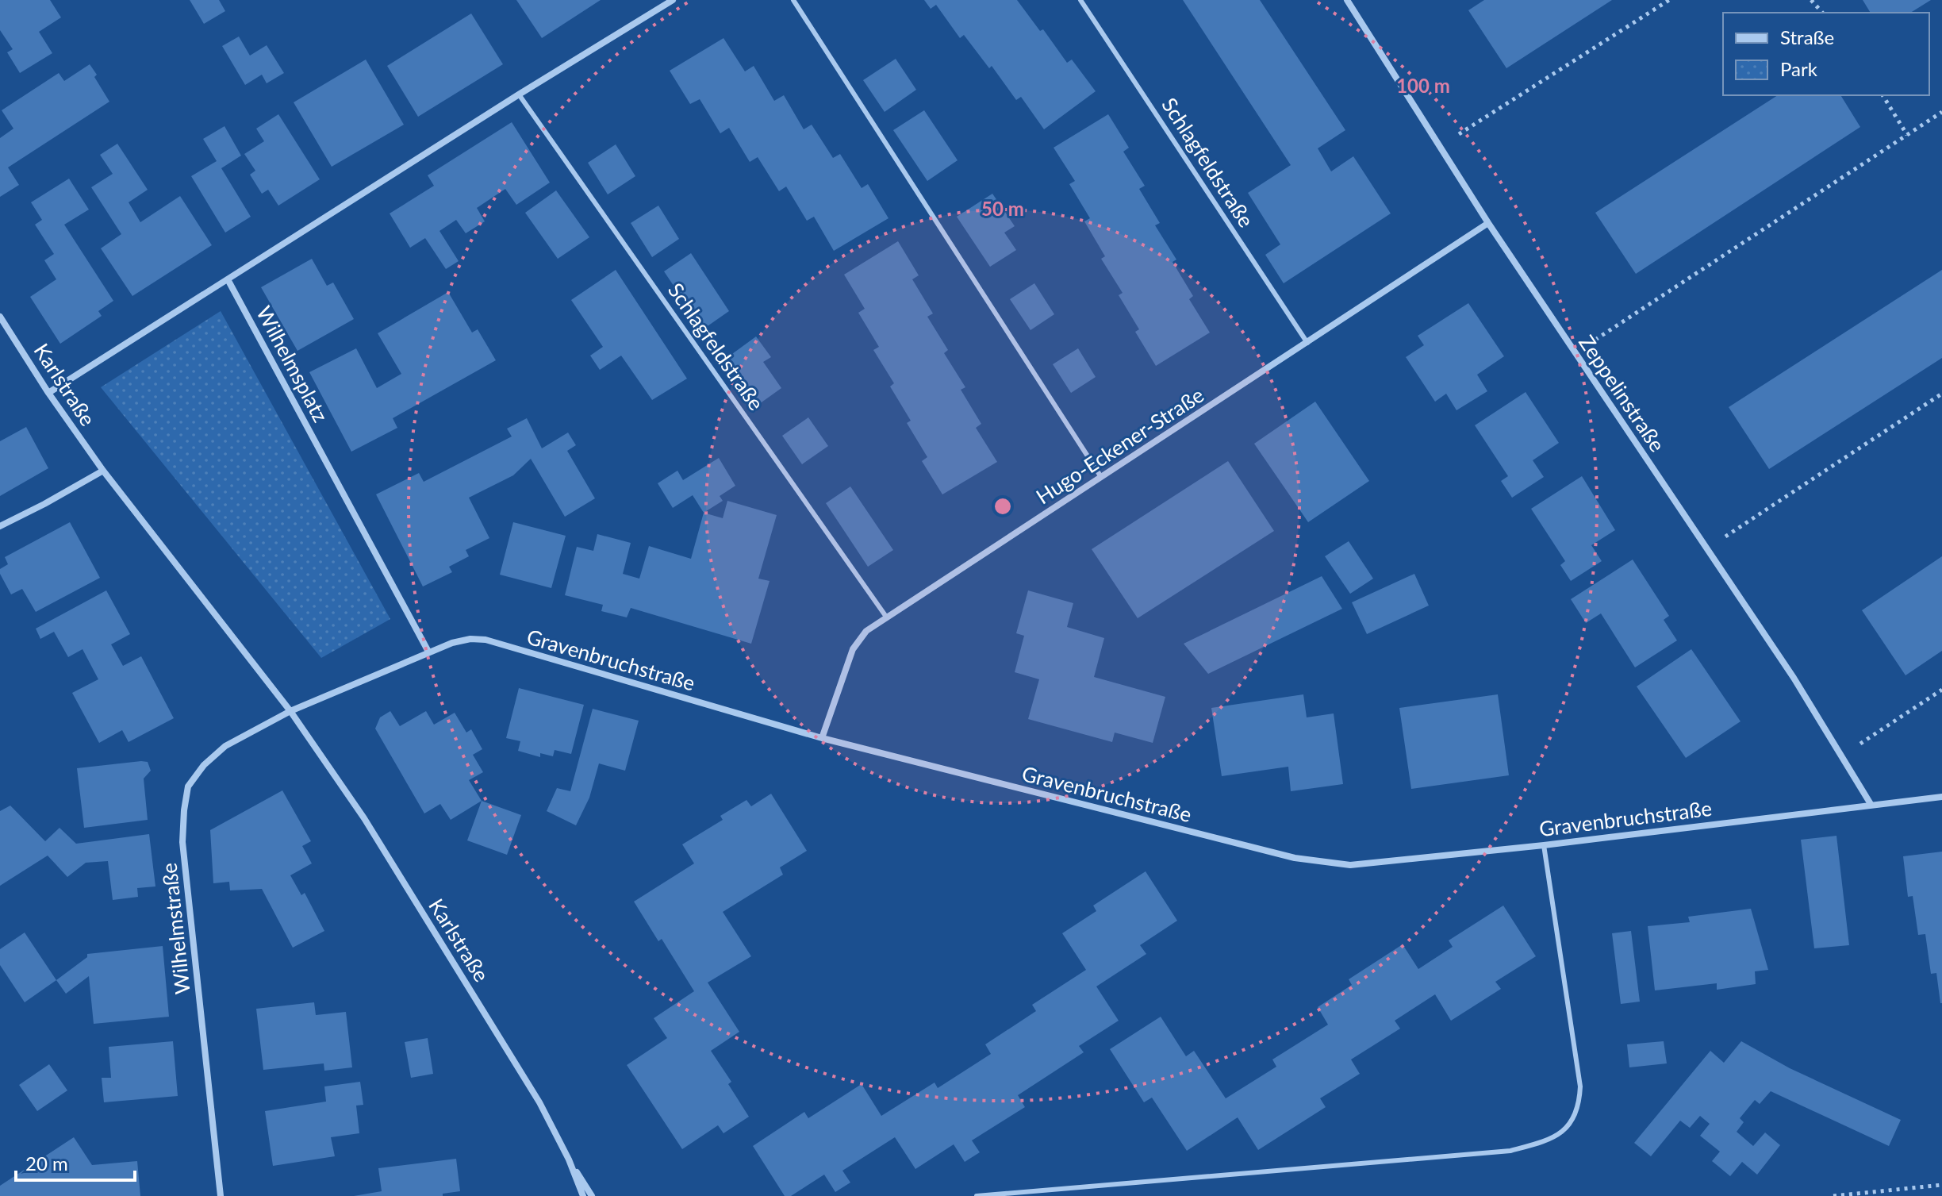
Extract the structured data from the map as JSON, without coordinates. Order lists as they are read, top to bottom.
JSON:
{
  "streets": {
    "street": [
      "Wilhelmsplatz",
      "Karlstraße",
      "Zeppelinstraße",
      "Hugo-Eckener-Straße",
      "Gravenbruchstraße",
      "Wilhelmstraße"
    ],
    "lane": ["Schlagfeldstraße"]
  },
  "crossings": [
    ["Schlagfeldstraße", "Hugo-Eckener-Straße"],
    ["Wilhelmsplatz", "Gravenbruchstraße"],
    ["Karlstraße", "Gravenbruchstraße"],
    ["Karlstraße", "Wilhelmstraße"],
    ["Zeppelinstraße", "Hugo-Eckener-Straße"],
    ["Zeppelinstraße", "Gravenbruchstraße"],
    ["Hugo-Eckener-Straße", "Gravenbruchstraße"],
    ["Gravenbruchstraße", "Wilhelmstraße"]
  ],
  "legend": ["Straße", "Park"],
  "scale_bar": "20 m",
  "rings": ["100 m", "50 m"]
}
